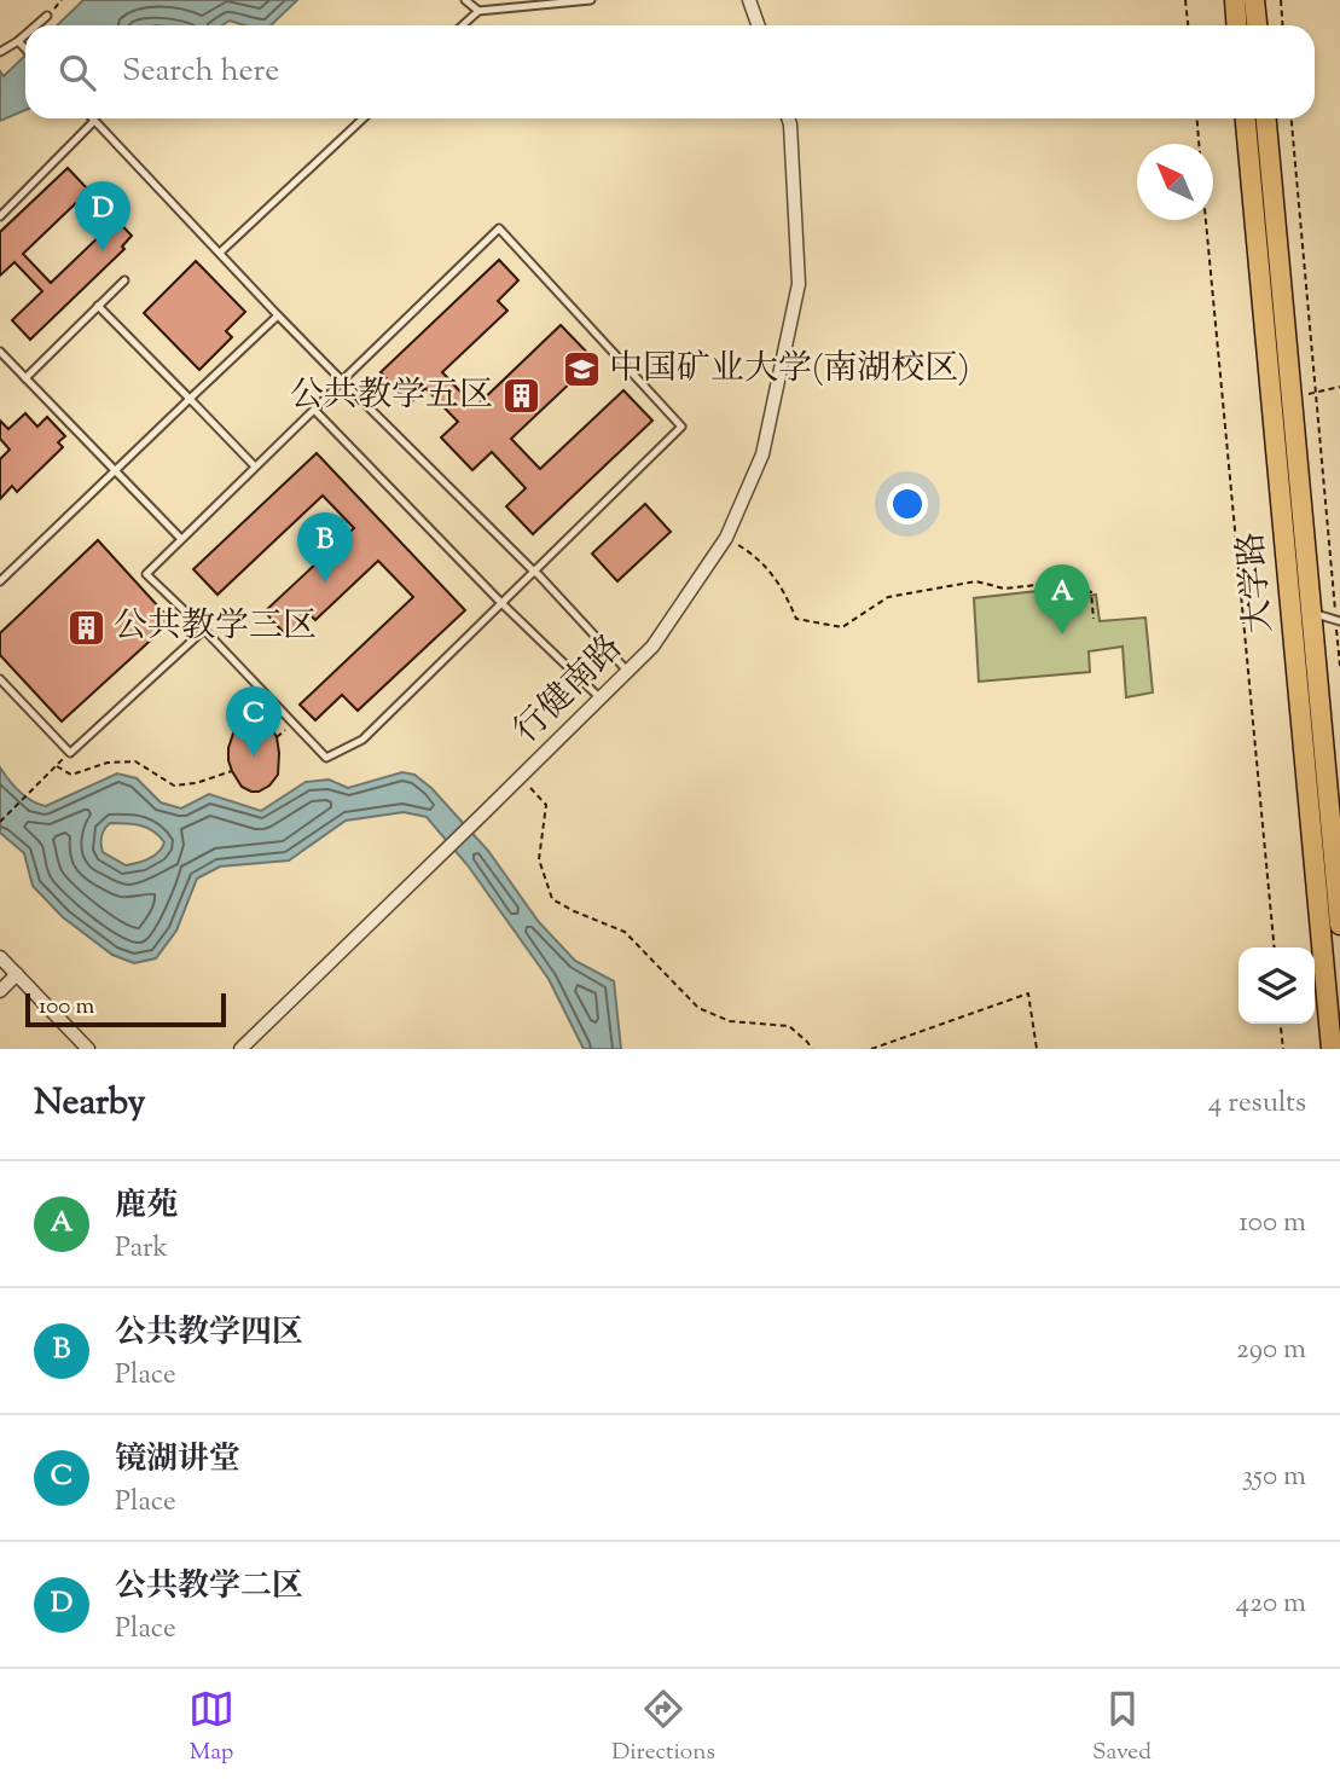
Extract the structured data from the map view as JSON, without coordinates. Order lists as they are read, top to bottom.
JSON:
{
  "streets": {
    "highway": ["大学路"],
    "street": ["行健南路"]
  },
  "places": {
    "school or university": ["中国矿业大学(南湖校区)"],
    "building": ["公共教学五区", "公共教学三区"]
  },
  "scale_bar": "100 m",
  "north": "top left",
  "page": {
    "search": "Search here",
    "pins": [
      "D",
      "B",
      "A",
      "C"
    ],
    "scale": "100 m",
    "heading": ["Nearby", "4 results"],
    "list": [
      {
        "mark": "A",
        "name": "鹿苑",
        "note": "Park",
        "value": "100 m"
      },
      {
        "mark": "B",
        "name": "公共教学四区",
        "note": "Place",
        "value": "290 m"
      },
      {
        "mark": "C",
        "name": "镜湖讲堂",
        "note": "Place",
        "value": "350 m"
      },
      {
        "mark": "D",
        "name": "公共教学二区",
        "note": "Place",
        "value": "420 m"
      }
    ],
    "nav": ["Map", "Directions", "Saved"]
  }
}
